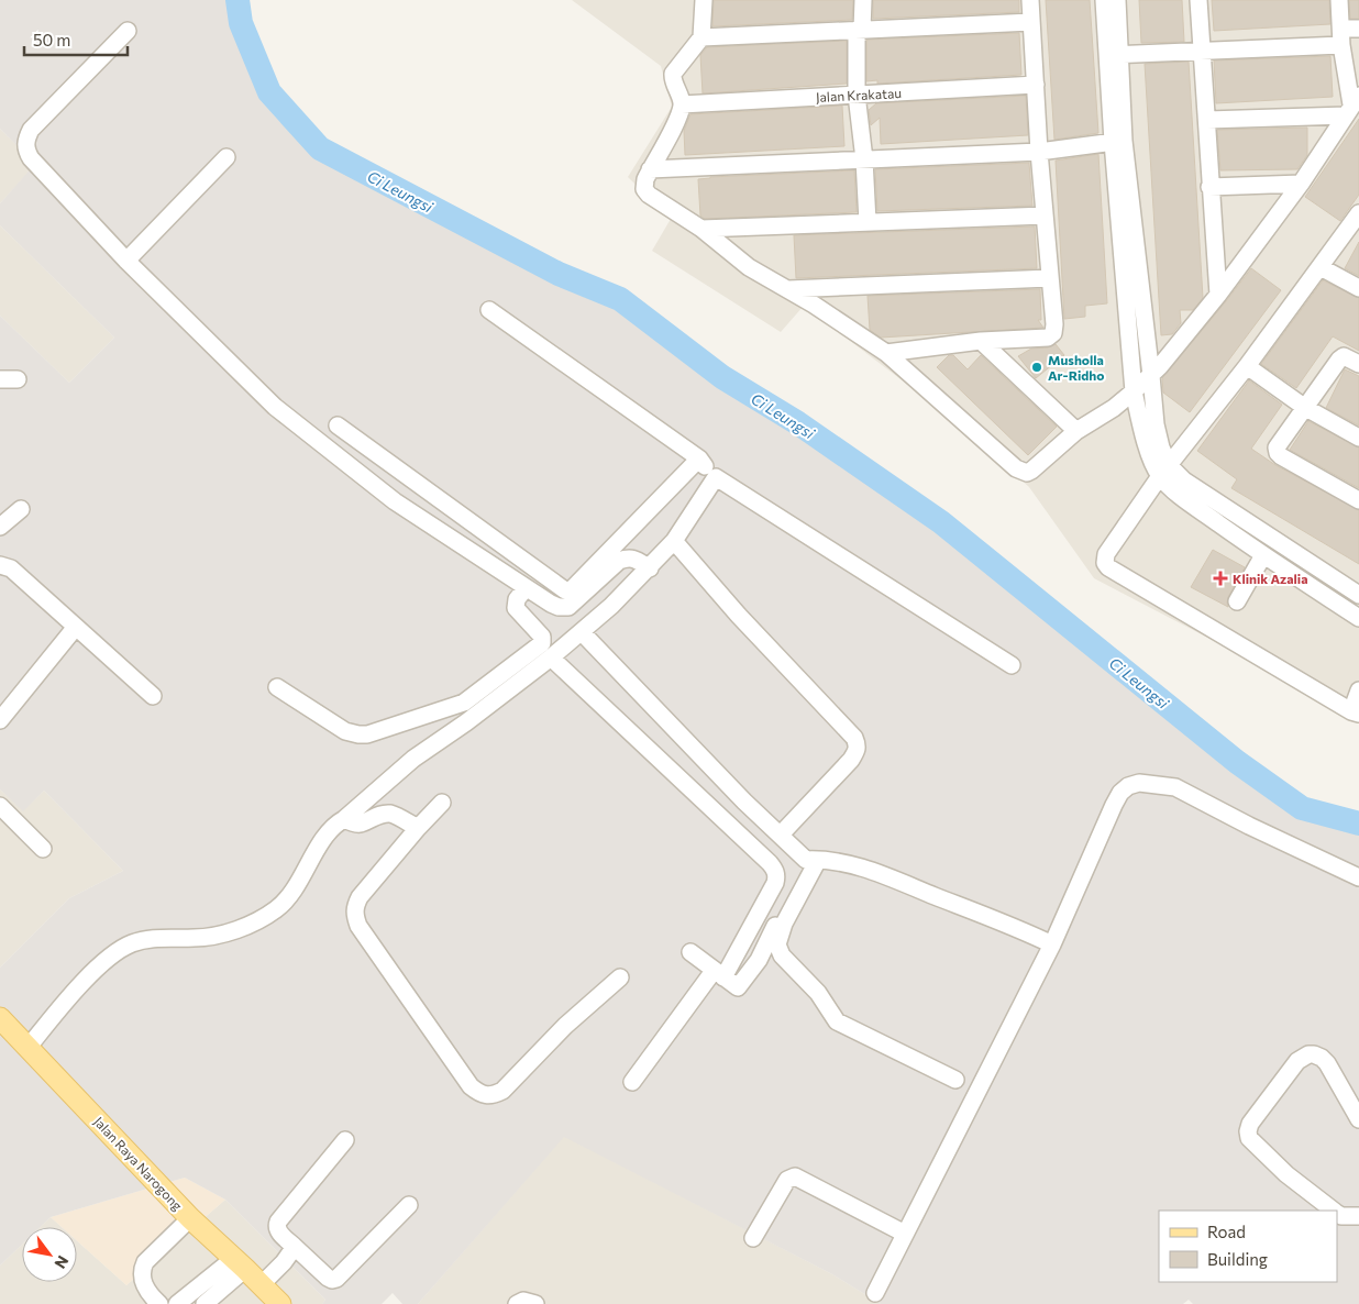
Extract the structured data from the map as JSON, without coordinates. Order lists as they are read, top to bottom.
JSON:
{
  "streets": {
    "main road": ["Jalan Raya Narogong"],
    "street": ["Jalan Krakatau"]
  },
  "water": ["Ci Leungsi"],
  "places": {
    "other": ["Musholla Ar-Ridho"],
    "health": ["Klinik Azalia"]
  },
  "legend": ["Road", "Building"],
  "scale_bar": "50 m",
  "north": "bottom right"
}
